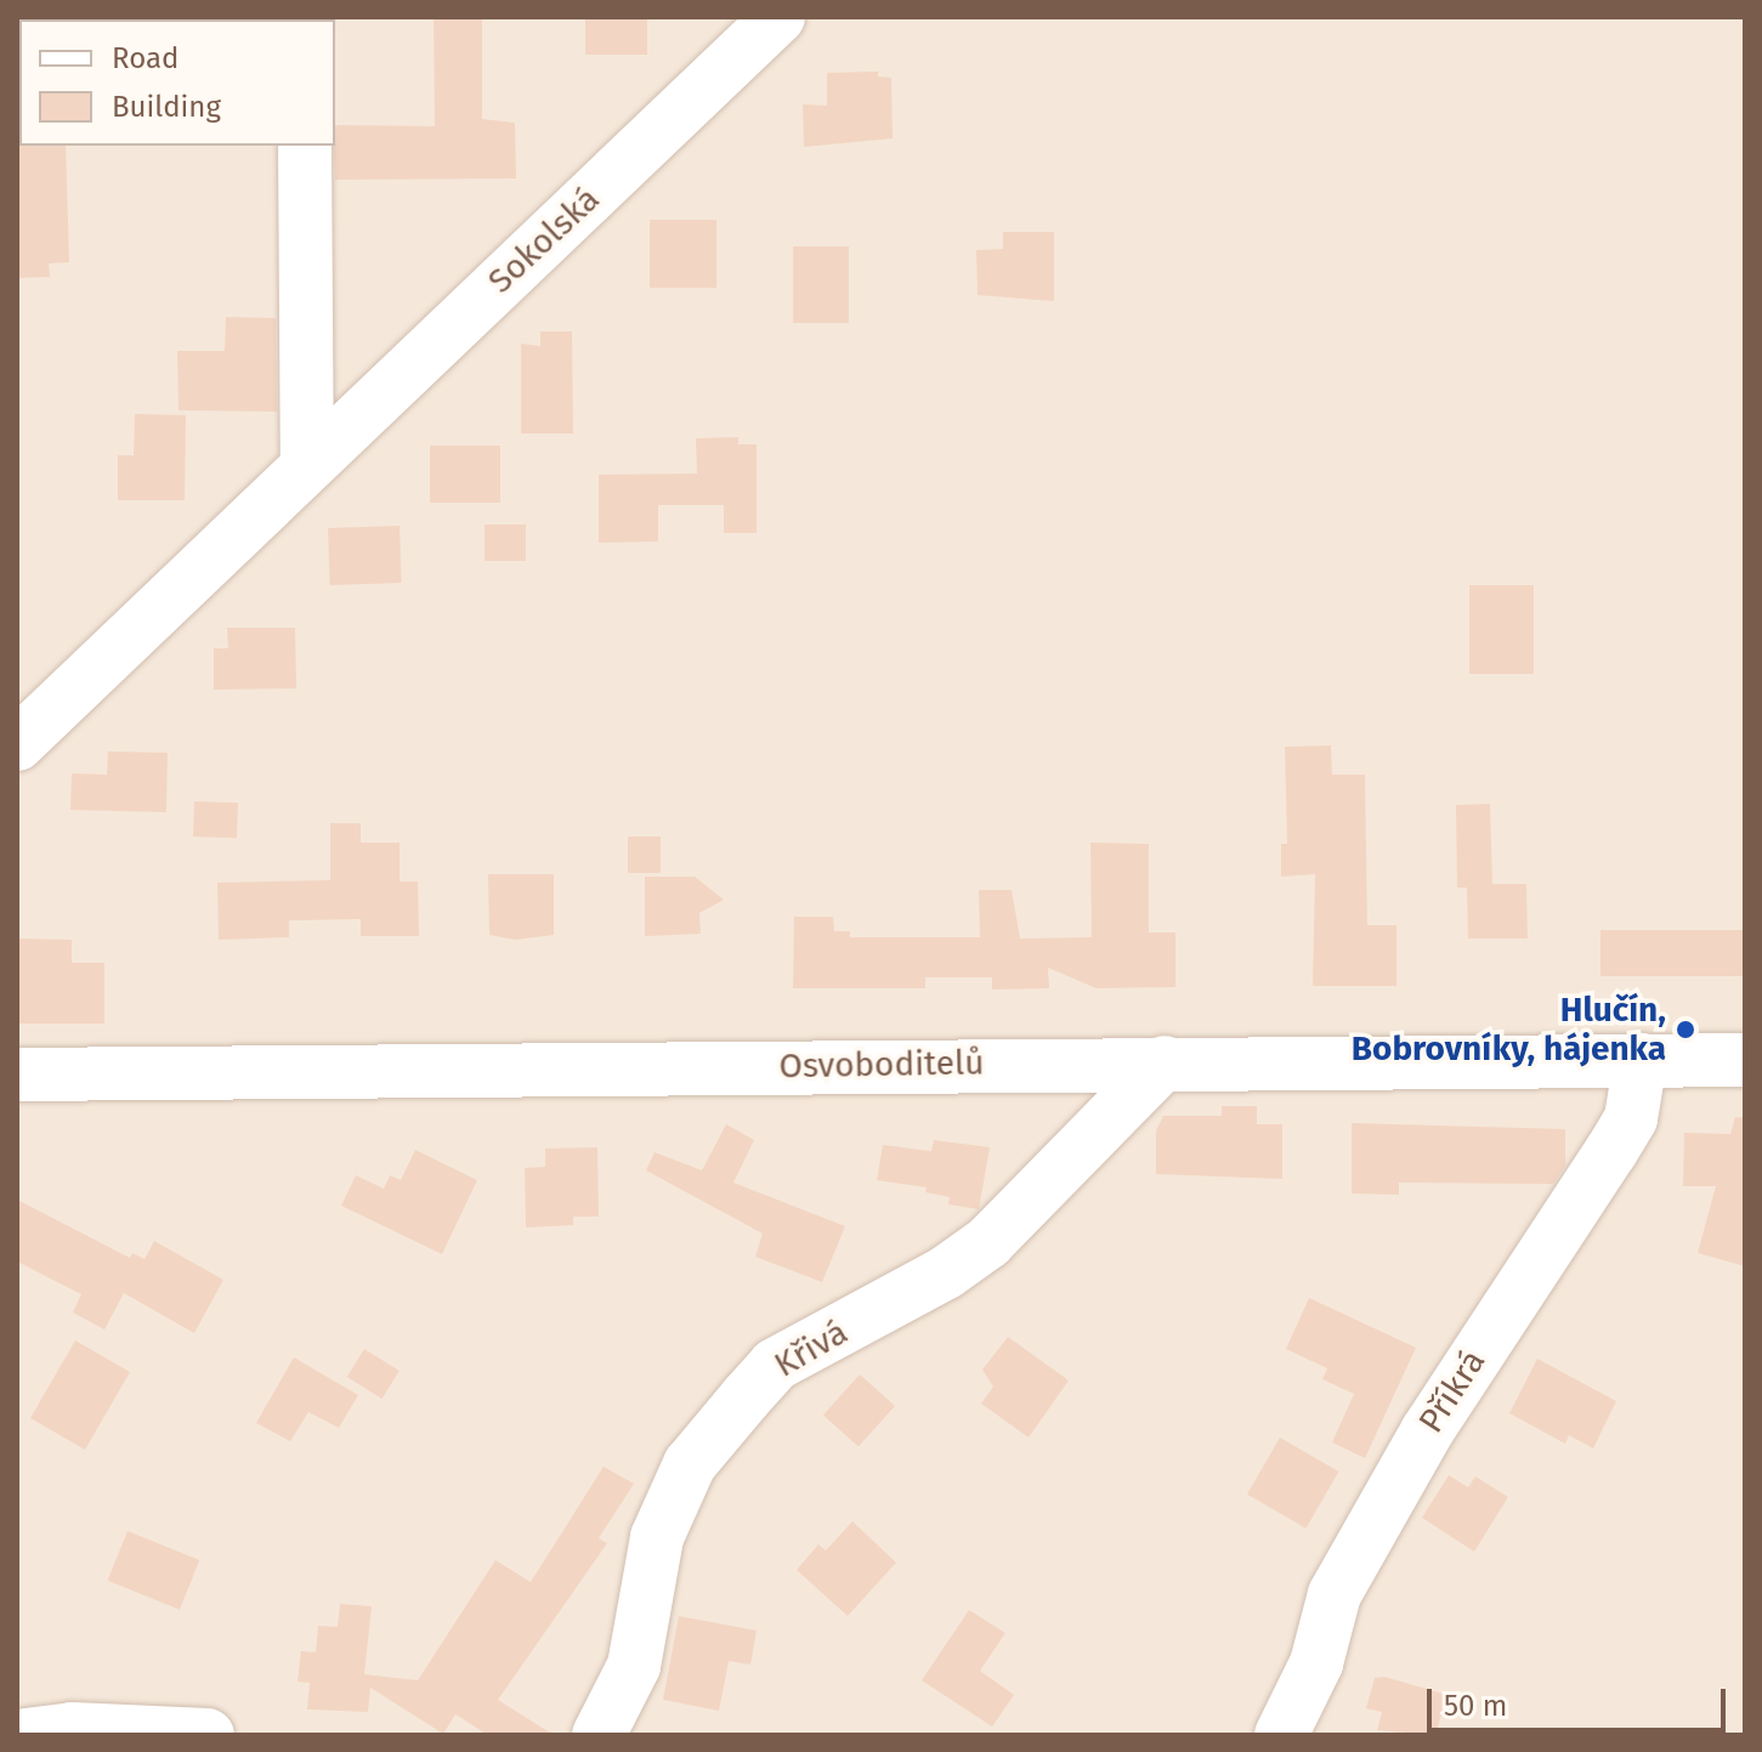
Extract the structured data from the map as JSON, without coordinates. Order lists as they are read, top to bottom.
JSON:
{
  "streets": {
    "street": [
      "Sokolská",
      "Osvoboditelů",
      "Křivá",
      "Příkrá"
    ]
  },
  "crossings": [
    ["Osvoboditelů", "Křivá"],
    ["Osvoboditelů", "Příkrá"]
  ],
  "places": ["Hlučín, Bobrovníky, hájenka"],
  "legend": ["Road", "Building"],
  "scale_bar": "50 m"
}
